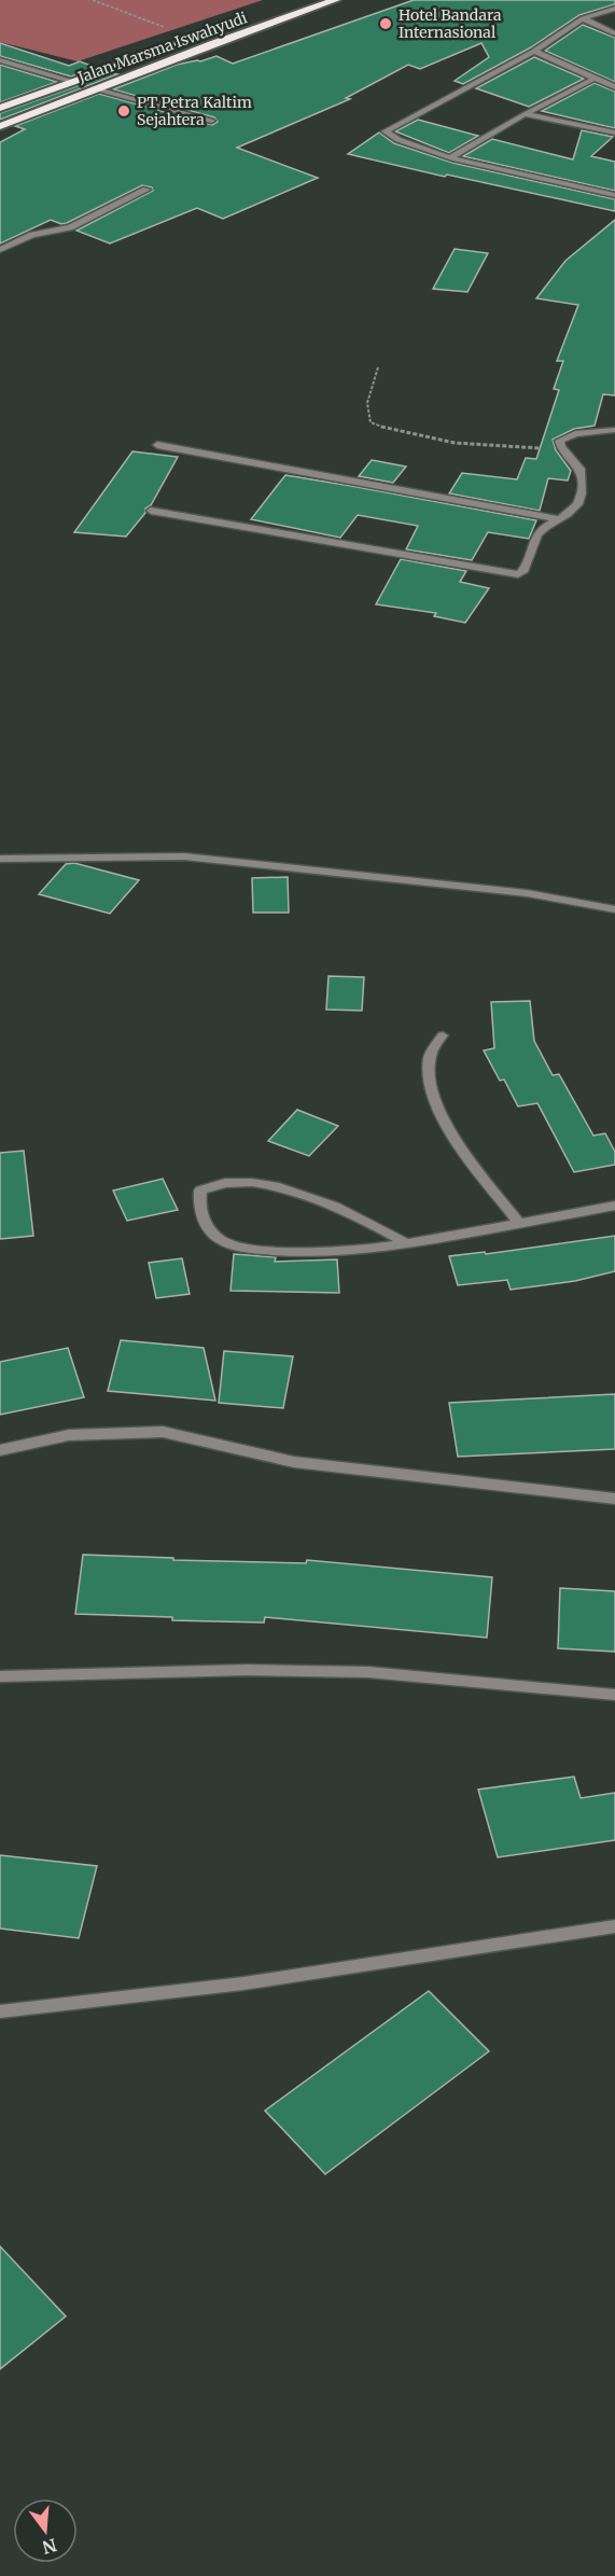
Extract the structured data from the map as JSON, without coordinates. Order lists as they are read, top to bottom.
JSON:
{
  "streets": {
    "highway": ["Jalan Marsma Iswahyudi"]
  },
  "places": ["Hotel Bandara Internasional", "PT Petra Kaltim Sejahtera"],
  "north": "bottom"
}
